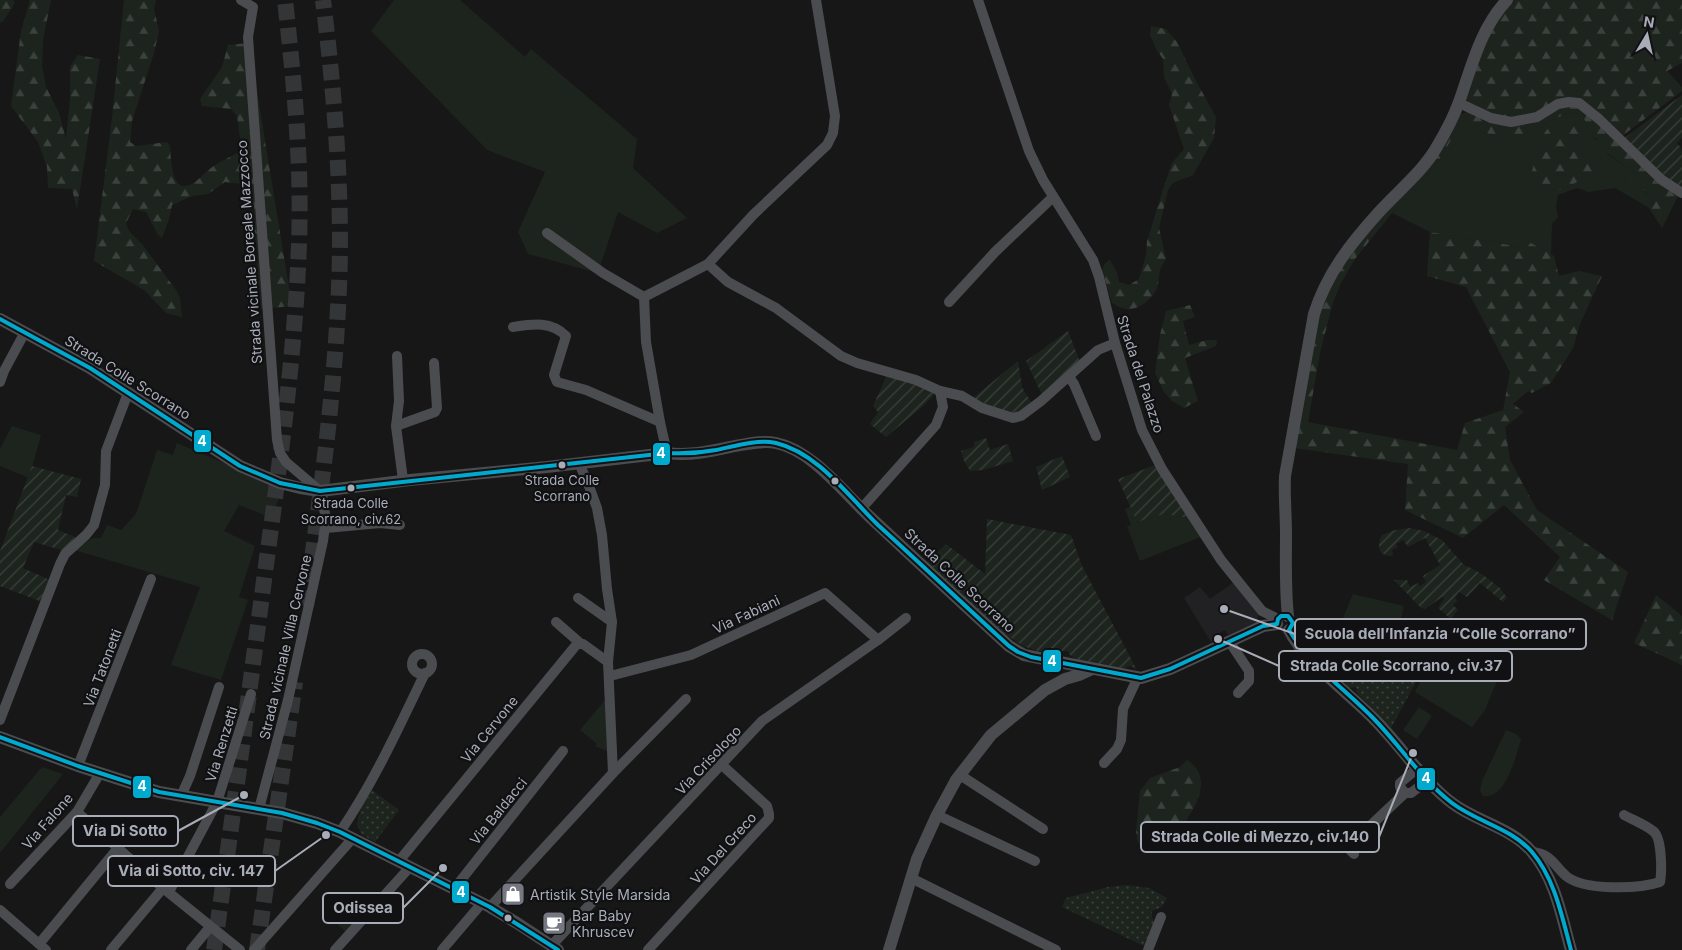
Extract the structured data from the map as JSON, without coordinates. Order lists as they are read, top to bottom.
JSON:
{
  "streets": {
    "street": [
      "Strada vicinale Boreale Mazzocco",
      "Strada del Palazzo",
      "Strada Colle Scorrano",
      "Via Fabiani",
      "Strada vicinale Villa Cervone",
      "Via Tatonetti",
      "Via Cervone",
      "Via Renzetti",
      "Via Crisologo",
      "Via Baldacci",
      "Via Falone",
      "Via Del Greco"
    ]
  },
  "crossings": [
    ["Strada vicinale Boreale Mazzocco", "Strada Colle Scorrano"],
    ["Strada vicinale Boreale Mazzocco", "Strada vicinale Villa Cervone"],
    ["Strada del Palazzo", "Strada Colle Scorrano"],
    ["Strada Colle Scorrano", "Strada vicinale Villa Cervone"],
    ["Via Fabiani", "Via Crisologo"],
    ["Via Crisologo", "Via Del Greco"]
  ],
  "places": {
    "other": [
      "Strada Colle Scorrano",
      "Strada Colle Scorrano, civ.62",
      "Scuola dell’Infanzia “Colle Scorrano”",
      "Strada Colle Scorrano, civ.37",
      "Strada Colle di Mezzo, civ.140",
      "Via Di Sotto",
      "Via di Sotto, civ. 147",
      "Odissea"
    ],
    "shop": ["Artistik Style Marsida"],
    "cafe": ["Bar Baby Khruscev"]
  },
  "lines": ["transit line 4"],
  "north": "top"
}
